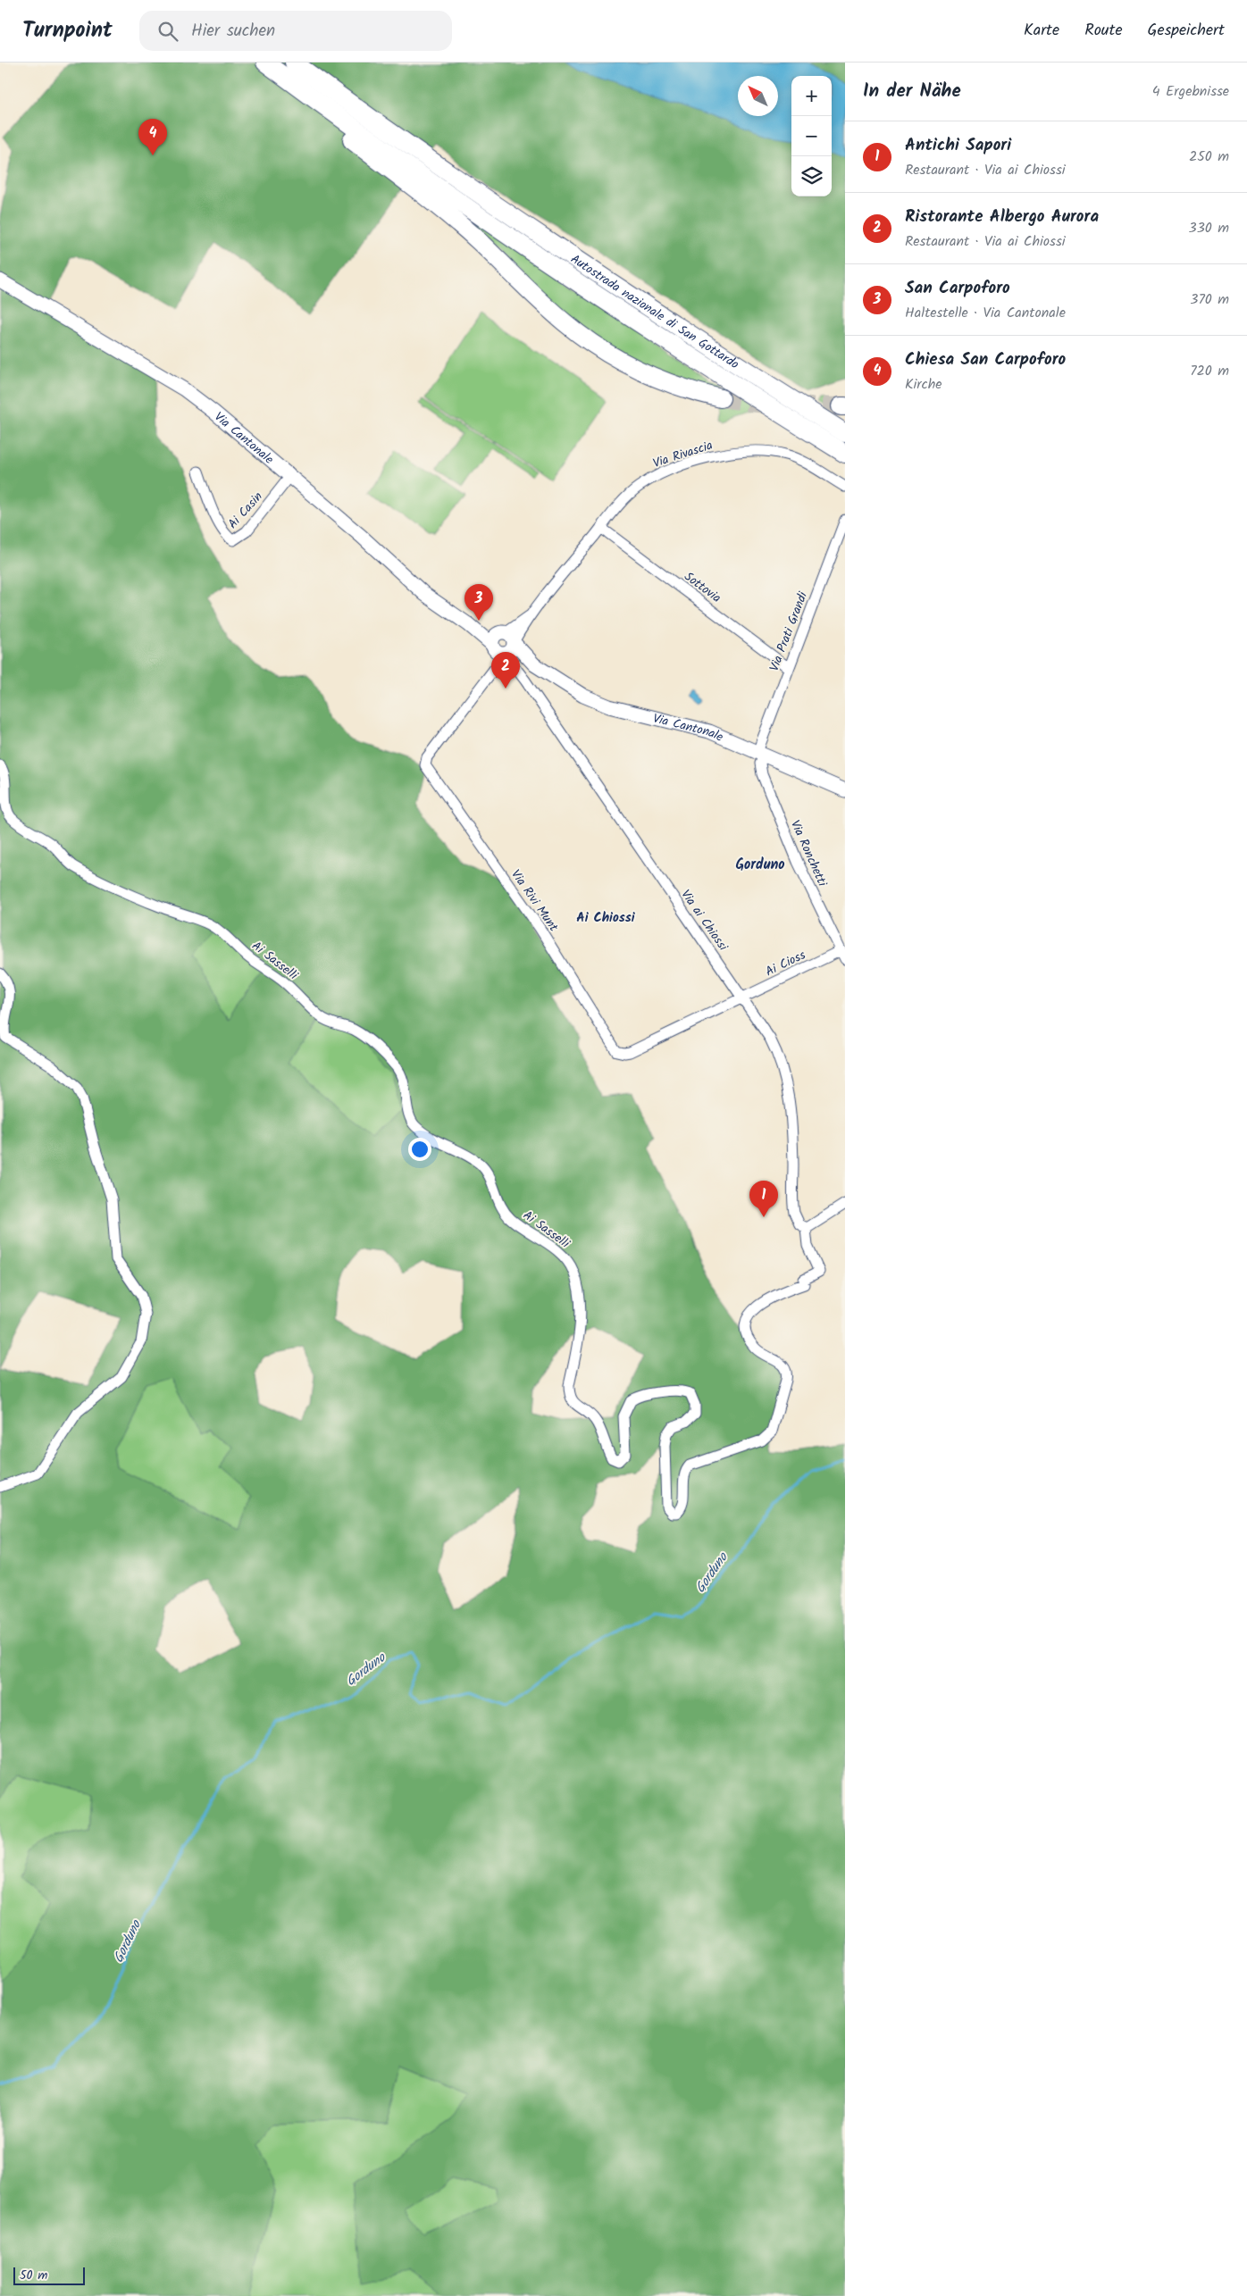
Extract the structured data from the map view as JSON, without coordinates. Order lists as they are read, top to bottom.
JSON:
{
  "streets": {
    "highway": ["Autostrada nazionale di San Gottardo"],
    "main road": ["Via Cantonale"],
    "street": [
      "Via Rivascia",
      "Ai Casin",
      "Sottovia",
      "Via Prati Grandi",
      "Via Ronchetti",
      "Via Rivi Munt",
      "Via ai Chiossi",
      "Ai Sasselli",
      "Ai Cioss"
    ]
  },
  "crossings": [
    ["Via Cantonale", "Via Rivascia"],
    ["Via Cantonale", "Ai Casin"],
    ["Via Cantonale", "Via Prati Grandi"],
    ["Via Cantonale", "Via Ronchetti"],
    ["Via Cantonale", "Via Rivi Munt"],
    ["Via Cantonale", "Via ai Chiossi"],
    ["Via Rivascia", "Sottovia"],
    ["Sottovia", "Via Prati Grandi"],
    ["Via Prati Grandi", "Via Ronchetti"],
    ["Via Ronchetti", "Ai Cioss"],
    ["Via Rivi Munt", "Via ai Chiossi"],
    ["Via Rivi Munt", "Ai Cioss"],
    ["Via ai Chiossi", "Ai Sasselli"],
    ["Via ai Chiossi", "Ai Cioss"]
  ],
  "districts": ["Gorduno", "Ai Chiossi"],
  "water": ["Gorduno"],
  "scale_bar": "50 m",
  "north": "top left",
  "page": {
    "header": "Turnpoint",
    "search": "Hier suchen",
    "nav": ["Karte", "Route", "Gespeichert"],
    "heading": ["In der Nähe", "4 Ergebnisse"],
    "map_buttons": ["+", "−"],
    "pins": [
      "4",
      "3",
      "2",
      "1"
    ],
    "list": [
      {
        "mark": "1",
        "name": "Antichi Sapori",
        "note": "Restaurant · Via ai Chiossi",
        "value": "250 m"
      },
      {
        "mark": "2",
        "name": "Ristorante Albergo Aurora",
        "note": "Restaurant · Via ai Chiossi",
        "value": "330 m"
      },
      {
        "mark": "3",
        "name": "San Carpoforo",
        "note": "Haltestelle · Via Cantonale",
        "value": "370 m"
      },
      {
        "mark": "4",
        "name": "Chiesa San Carpoforo",
        "note": "Kirche",
        "value": "720 m"
      }
    ],
    "scale": "50 m"
  }
}
